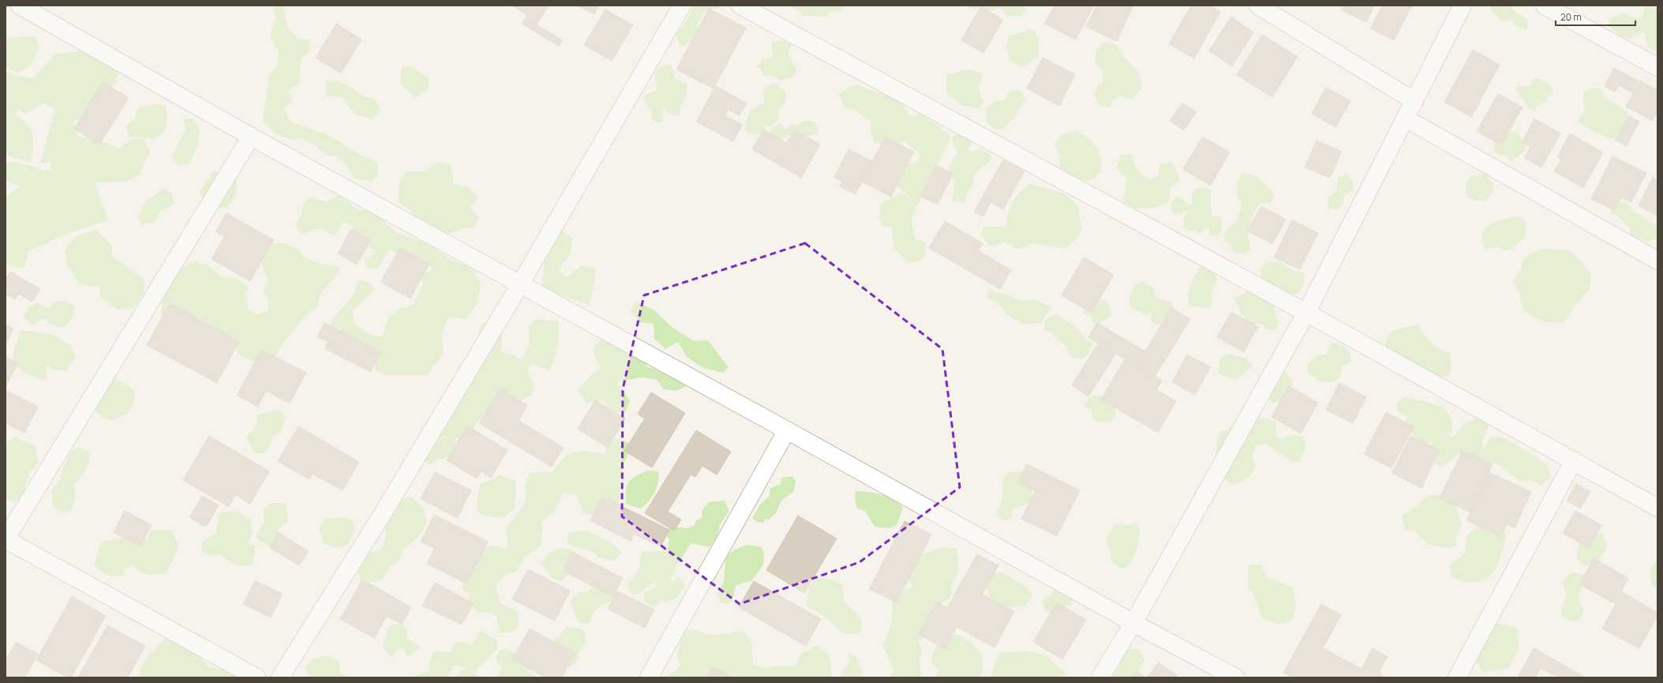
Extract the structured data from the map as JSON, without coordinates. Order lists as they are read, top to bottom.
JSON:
{
  "scale_bar": "20 m"
}
